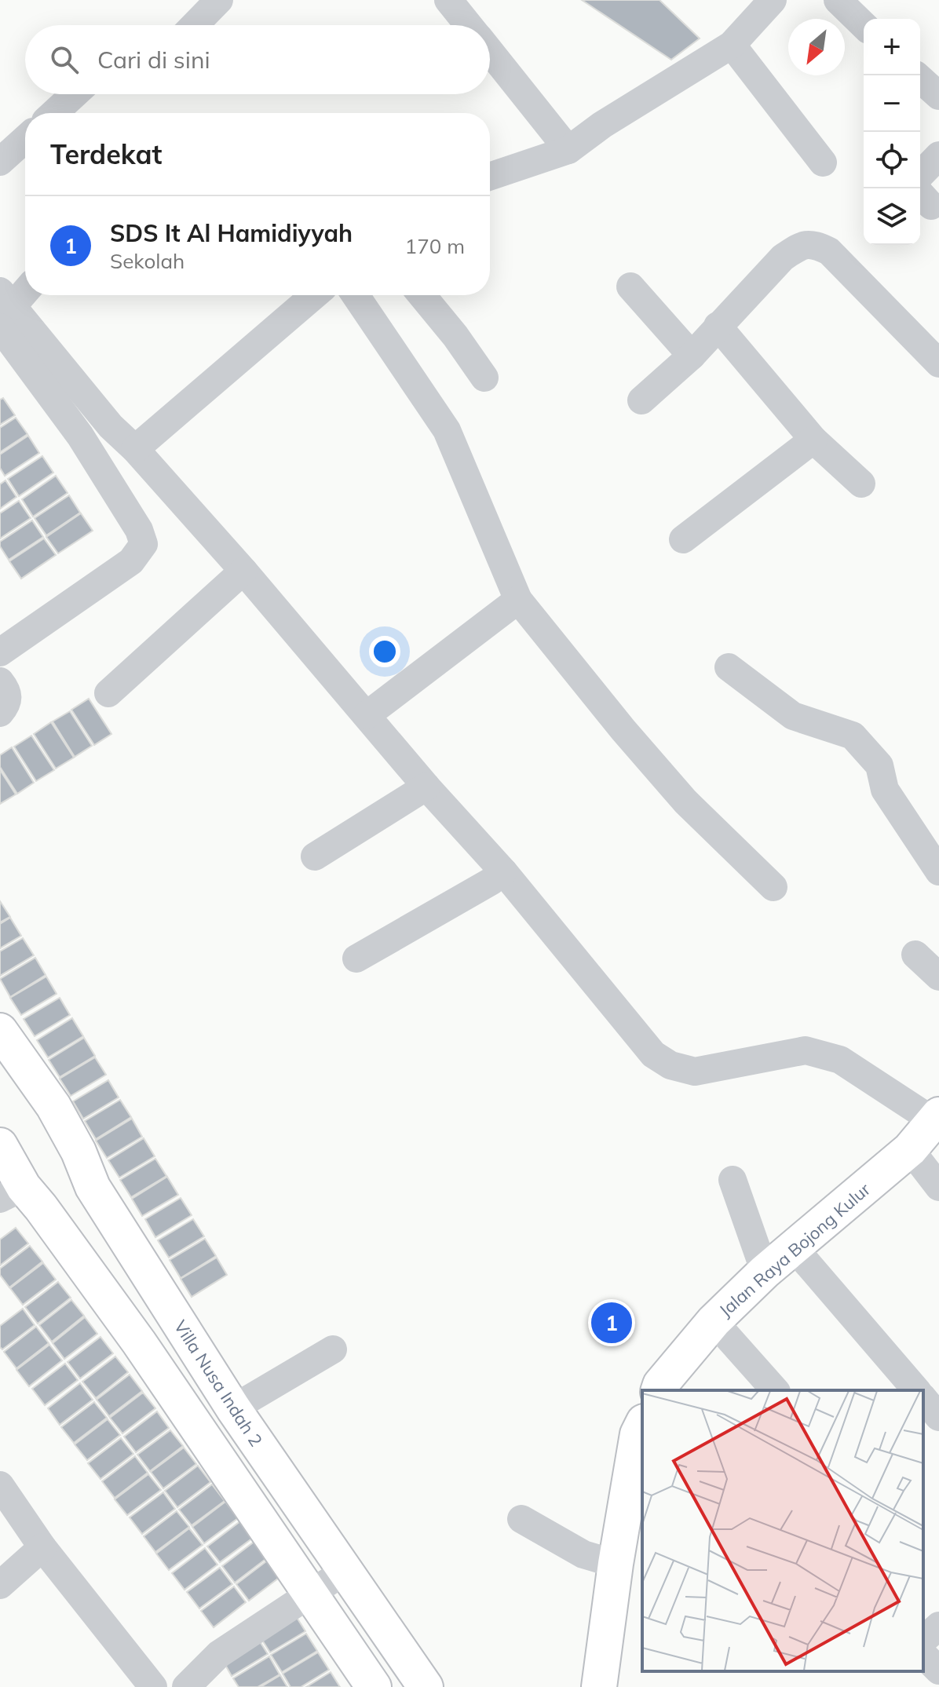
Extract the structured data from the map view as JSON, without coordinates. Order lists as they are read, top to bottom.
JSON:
{
  "streets": {
    "main road": ["Jalan Raya Bojong Kulur", "Villa Nusa Indah 2"]
  },
  "north": "bottom left",
  "page": {
    "map_buttons": ["+", "−"],
    "search": "Cari di sini",
    "heading": "Terdekat",
    "list": [
      {
        "mark": "1",
        "name": "SDS It Al Hamidiyyah",
        "note": "Sekolah",
        "value": "170 m"
      }
    ],
    "pins": "1"
  }
}
